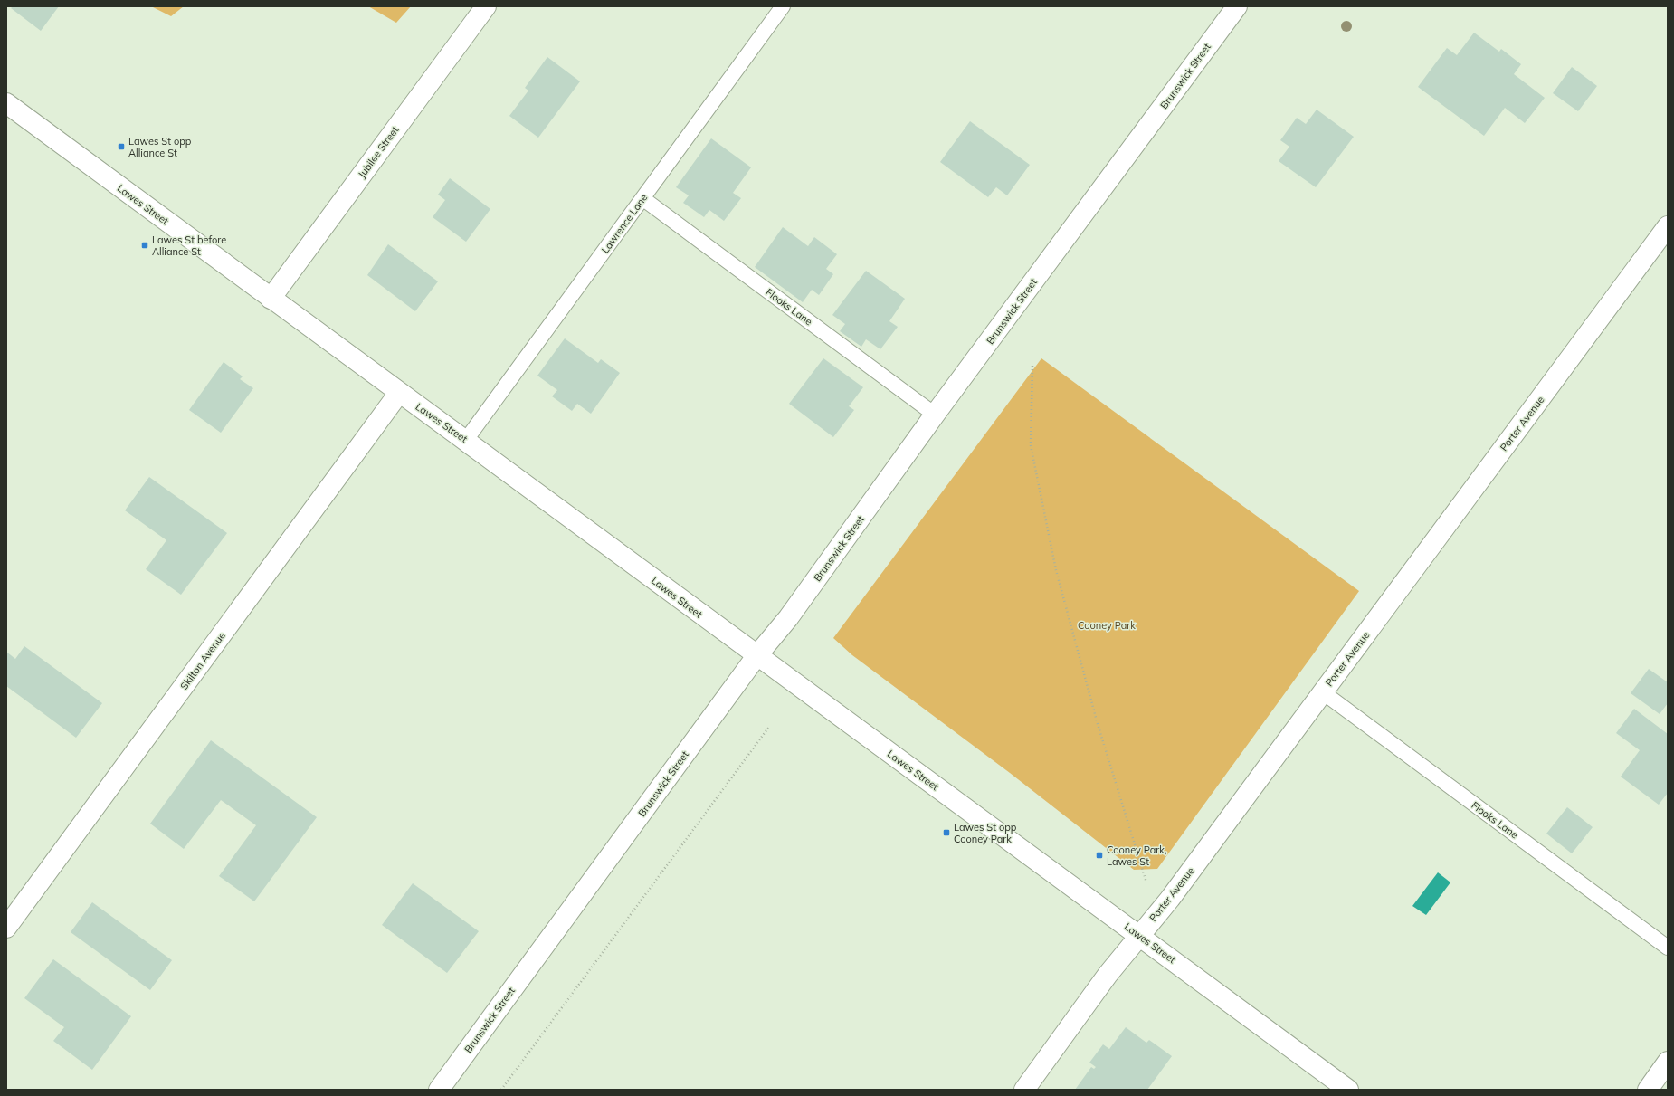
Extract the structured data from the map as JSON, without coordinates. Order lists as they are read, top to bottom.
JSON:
{
  "streets": {
    "street": [
      "Brunswick Street",
      "Jubilee Street",
      "Lawes Street",
      "Porter Avenue",
      "Skilton Avenue"
    ],
    "lane": ["Lawrence Lane", "Flooks Lane"]
  },
  "crossings": [
    ["Brunswick Street", "Lawes Street"],
    ["Brunswick Street", "Flooks Lane"],
    ["Jubilee Street", "Lawes Street"],
    ["Lawes Street", "Lawrence Lane"],
    ["Lawes Street", "Porter Avenue"],
    ["Lawes Street", "Skilton Avenue"],
    ["Lawrence Lane", "Flooks Lane"],
    ["Flooks Lane", "Porter Avenue"]
  ],
  "parks": ["Cooney Park"],
  "places": {
    "transit": [
      "Lawes St opp Alliance St",
      "Lawes St before Alliance St",
      "Lawes St opp Cooney Park",
      "Cooney Park, Lawes St"
    ]
  }
}
